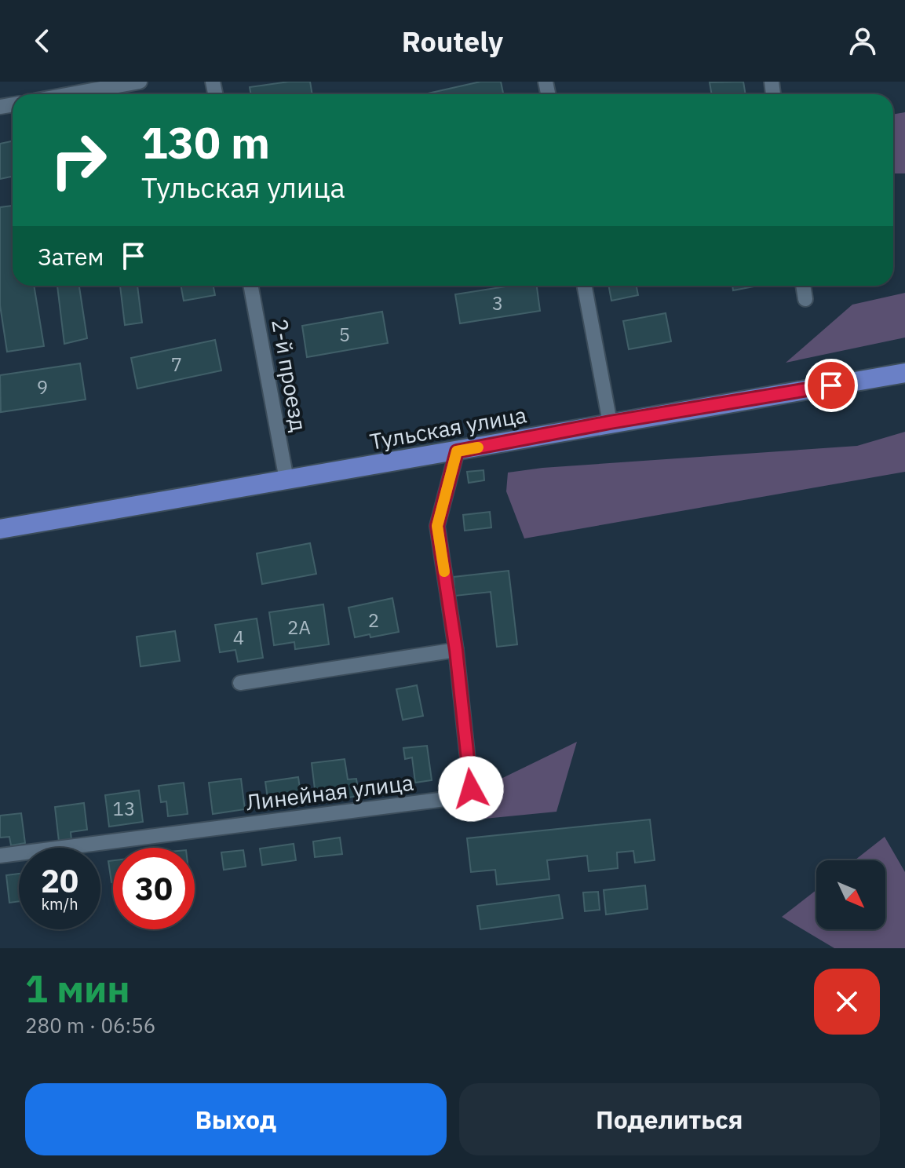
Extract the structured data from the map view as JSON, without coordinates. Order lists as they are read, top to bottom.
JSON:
{
  "streets": {
    "main road": ["Тульская улица"],
    "street": ["2-й проезд", "Линейная улица"]
  },
  "crossings": [
    ["2-й проезд", "Тульская улица"],
    ["Тульская улица", "Линейная улица"]
  ],
  "house_numbers": [
    "3",
    "5",
    "7",
    "9",
    "2",
    "2А",
    "4",
    "13"
  ],
  "north": "bottom right",
  "page": {
    "header": "Routely",
    "turn": ["130 m", "Тульская улица"],
    "then": "Затем",
    "speed": "20 km/h",
    "limit": "30",
    "heading": ["1 мин", "280 m · 06:56"],
    "buttons": ["Выход", "Поделиться"]
  }
}
